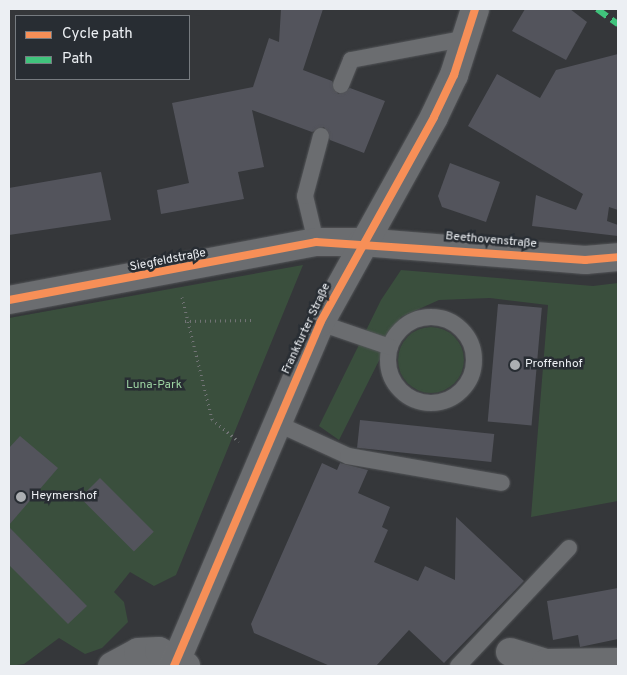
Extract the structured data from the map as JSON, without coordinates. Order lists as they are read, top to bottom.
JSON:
{
  "streets": {
    "street": ["Beethovenstraße", "Siegfeldstraße", "Frankfurter Straße"]
  },
  "crossings": [
    ["Beethovenstraße", "Siegfeldstraße"],
    ["Beethovenstraße", "Frankfurter Straße"],
    ["Siegfeldstraße", "Frankfurter Straße"]
  ],
  "parks": ["Luna-Park"],
  "places": ["Proffenhof", "Heymershof"],
  "legend": ["Cycle path", "Path"]
}
